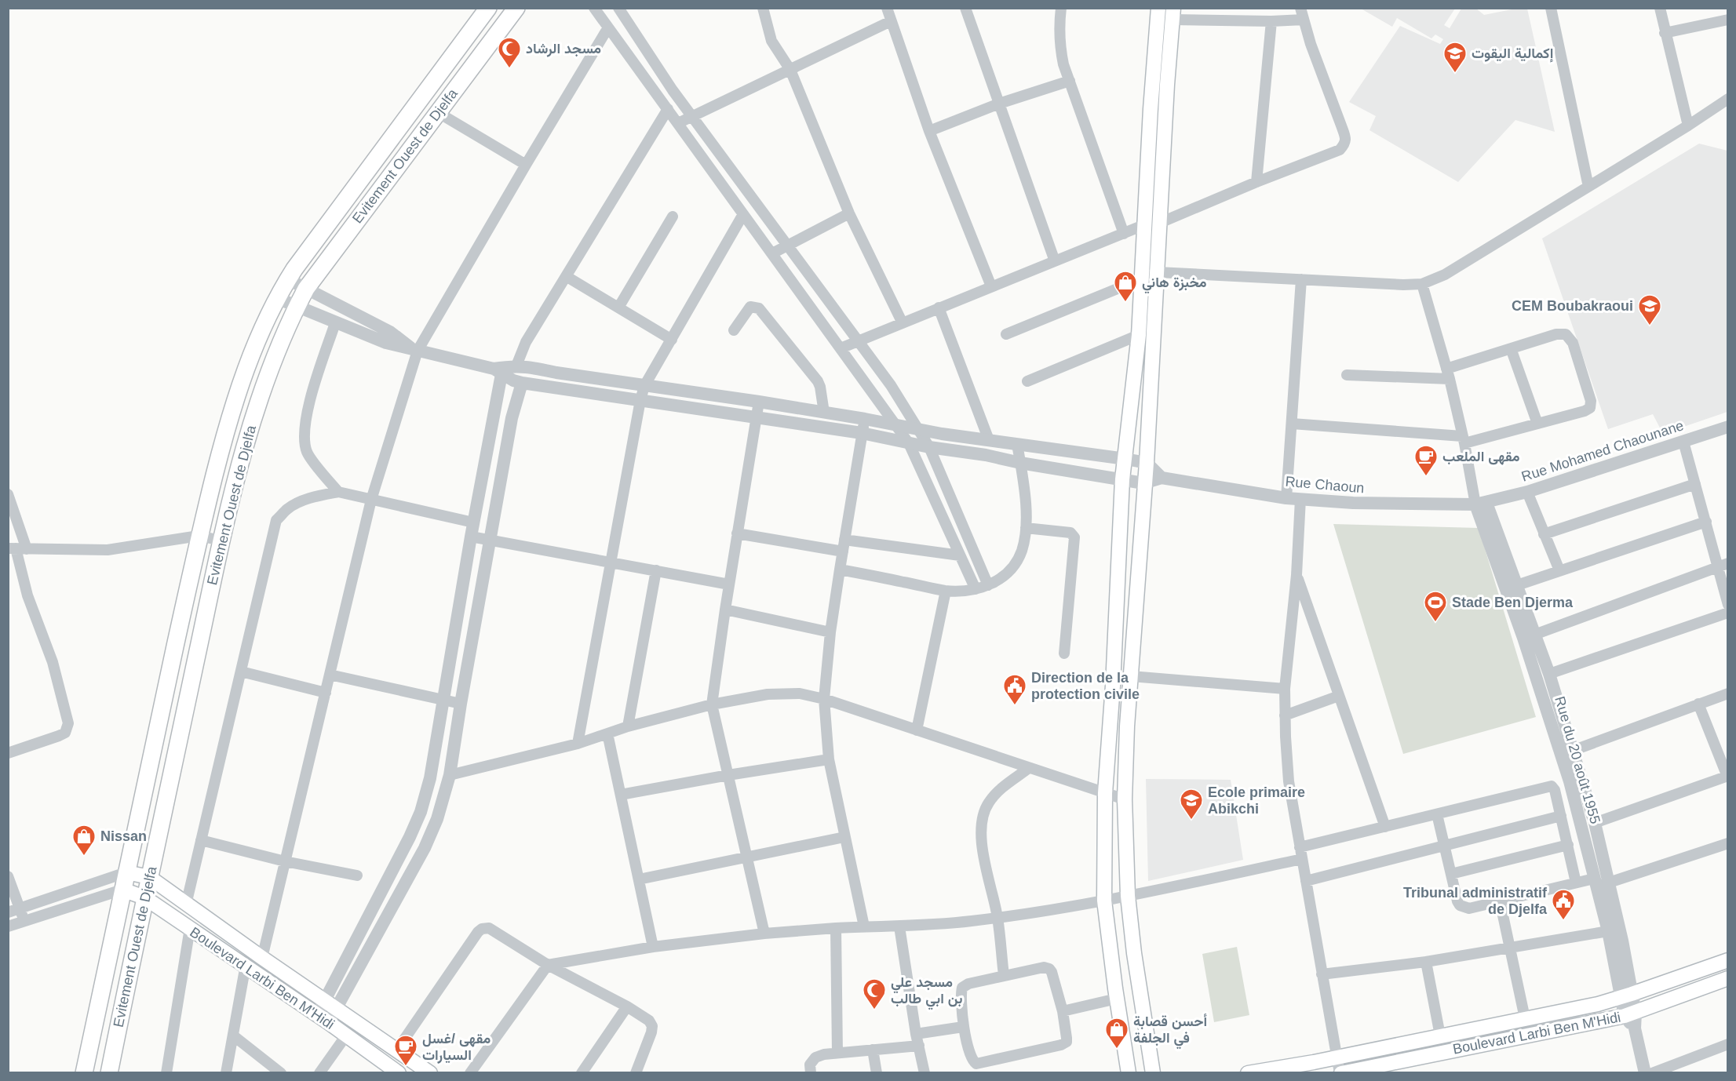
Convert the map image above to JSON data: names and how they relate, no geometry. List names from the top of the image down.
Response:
{
  "streets": {
    "highway": ["Evitement Ouest de Djelfa"],
    "main road": ["Boulevard Larbi Ben M'Hidi"],
    "street": ["Rue Mohamed Chaounane", "Rue Chaoun", "Rue du 20 août 1955"]
  },
  "crossings": [
    ["Evitement Ouest de Djelfa", "Boulevard Larbi Ben M'Hidi"],
    ["Rue Mohamed Chaounane", "Rue Chaoun"],
    ["Rue Mohamed Chaounane", "Rue du 20 août 1955"],
    ["Rue Chaoun", "Rue du 20 août 1955"],
    ["Rue du 20 août 1955", "Boulevard Larbi Ben M'Hidi"]
  ],
  "places": {
    "mosque": ["مسجد الرشاد", "مسجد علي بن ابي طالب"],
    "school or university": ["إكمالية اليقوت", "CEM Boubakraoui", "Ecole primaire Abikchi"],
    "shop": ["مخبزة هاني", "Nissan", "أحسن قصابة في الجلفة"],
    "cafe": ["مقهى الملعب", "مقهى /غسل السيارات"],
    "sports": ["Stade Ben Djerma"],
    "public building": ["Direction de la protection civile", "Tribunal administratif de Djelfa"]
  }
}
